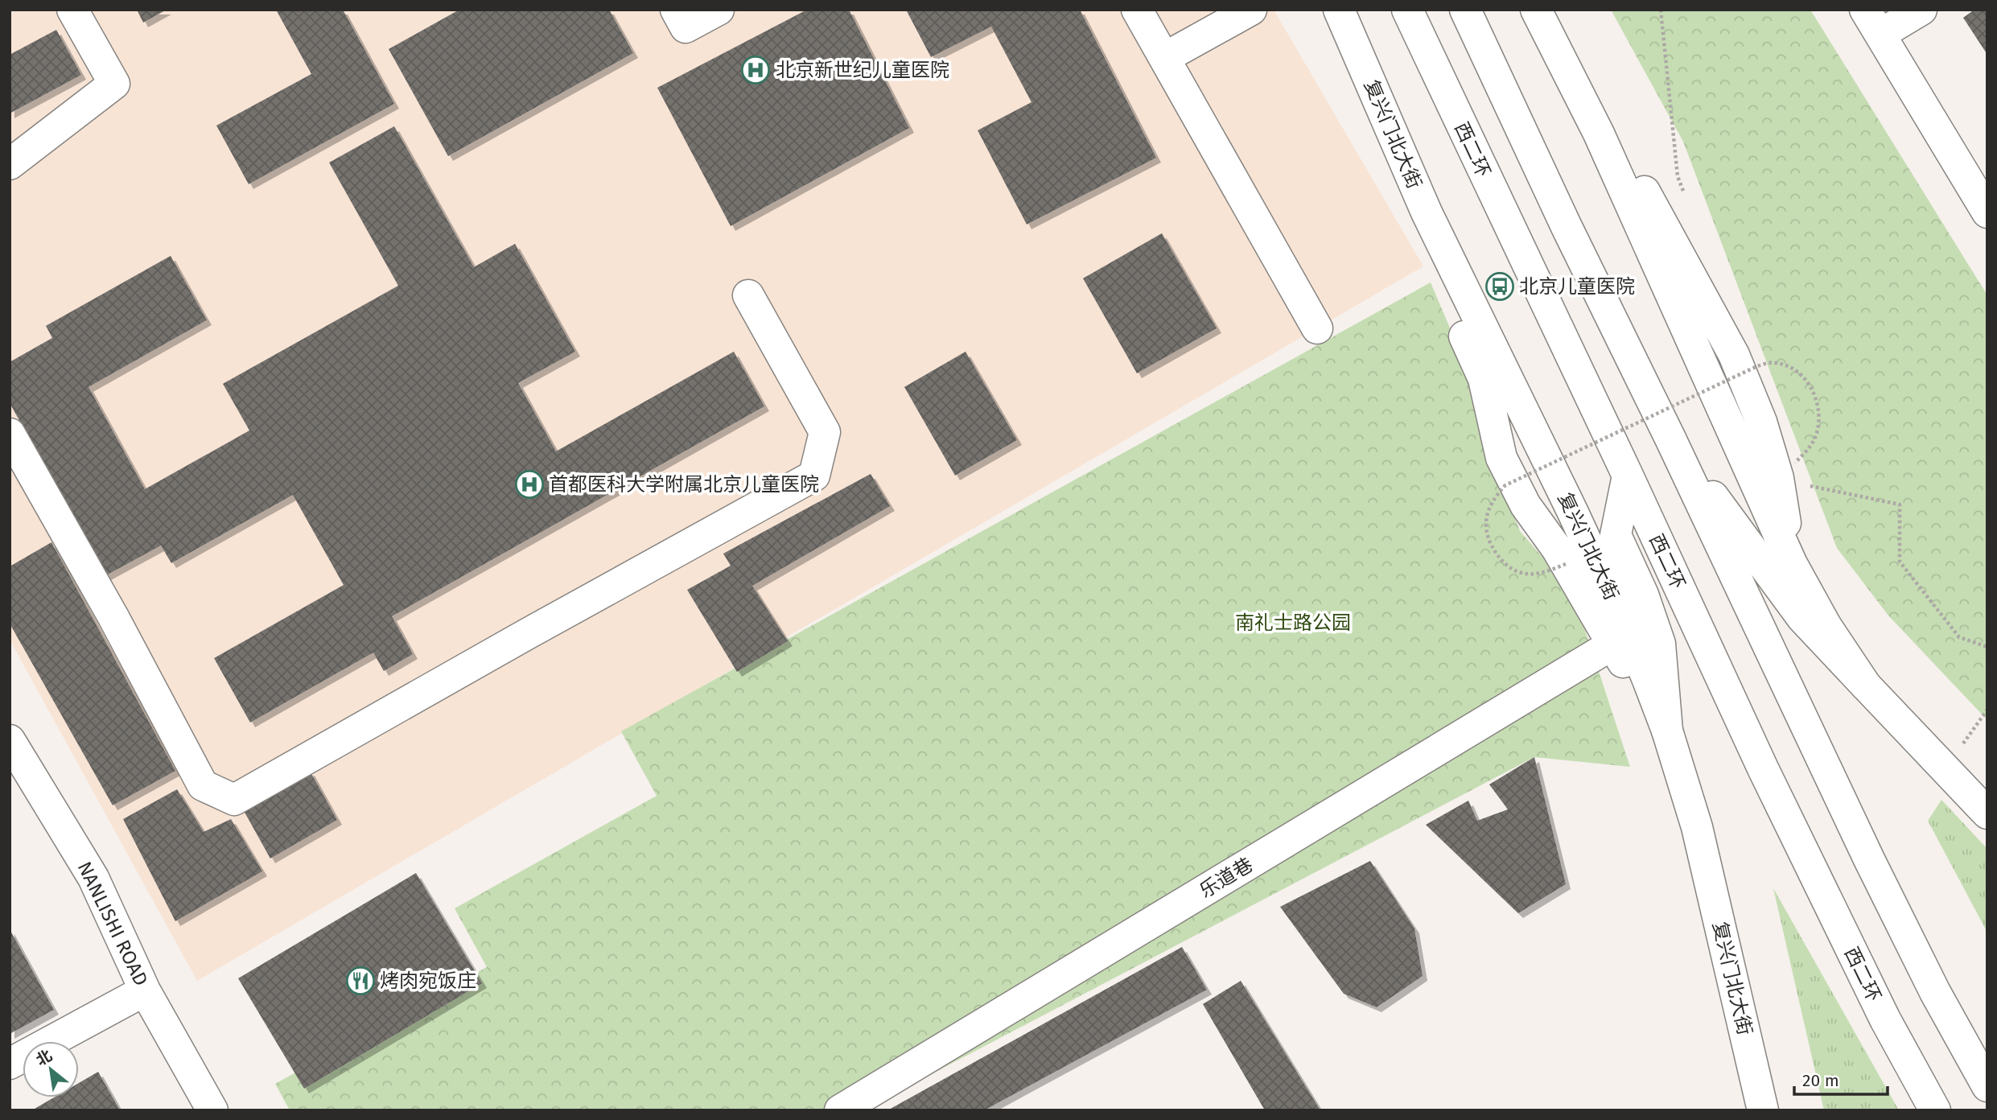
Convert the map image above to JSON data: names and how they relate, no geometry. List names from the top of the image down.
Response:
{
  "streets": {
    "main road": [
      "复兴门北大街",
      "西二环",
      "乐道巷",
      "NANLISHI ROAD"
    ]
  },
  "parks": ["南礼士路公园"],
  "places": {
    "hospital": ["北京新世纪儿童医院", "首都医科大学附属北京儿童医院"],
    "bus stop": ["北京儿童医院"],
    "restaurant": ["烤肉宛饭庄"]
  },
  "scale_bar": "20 m",
  "north": "top left"
}
